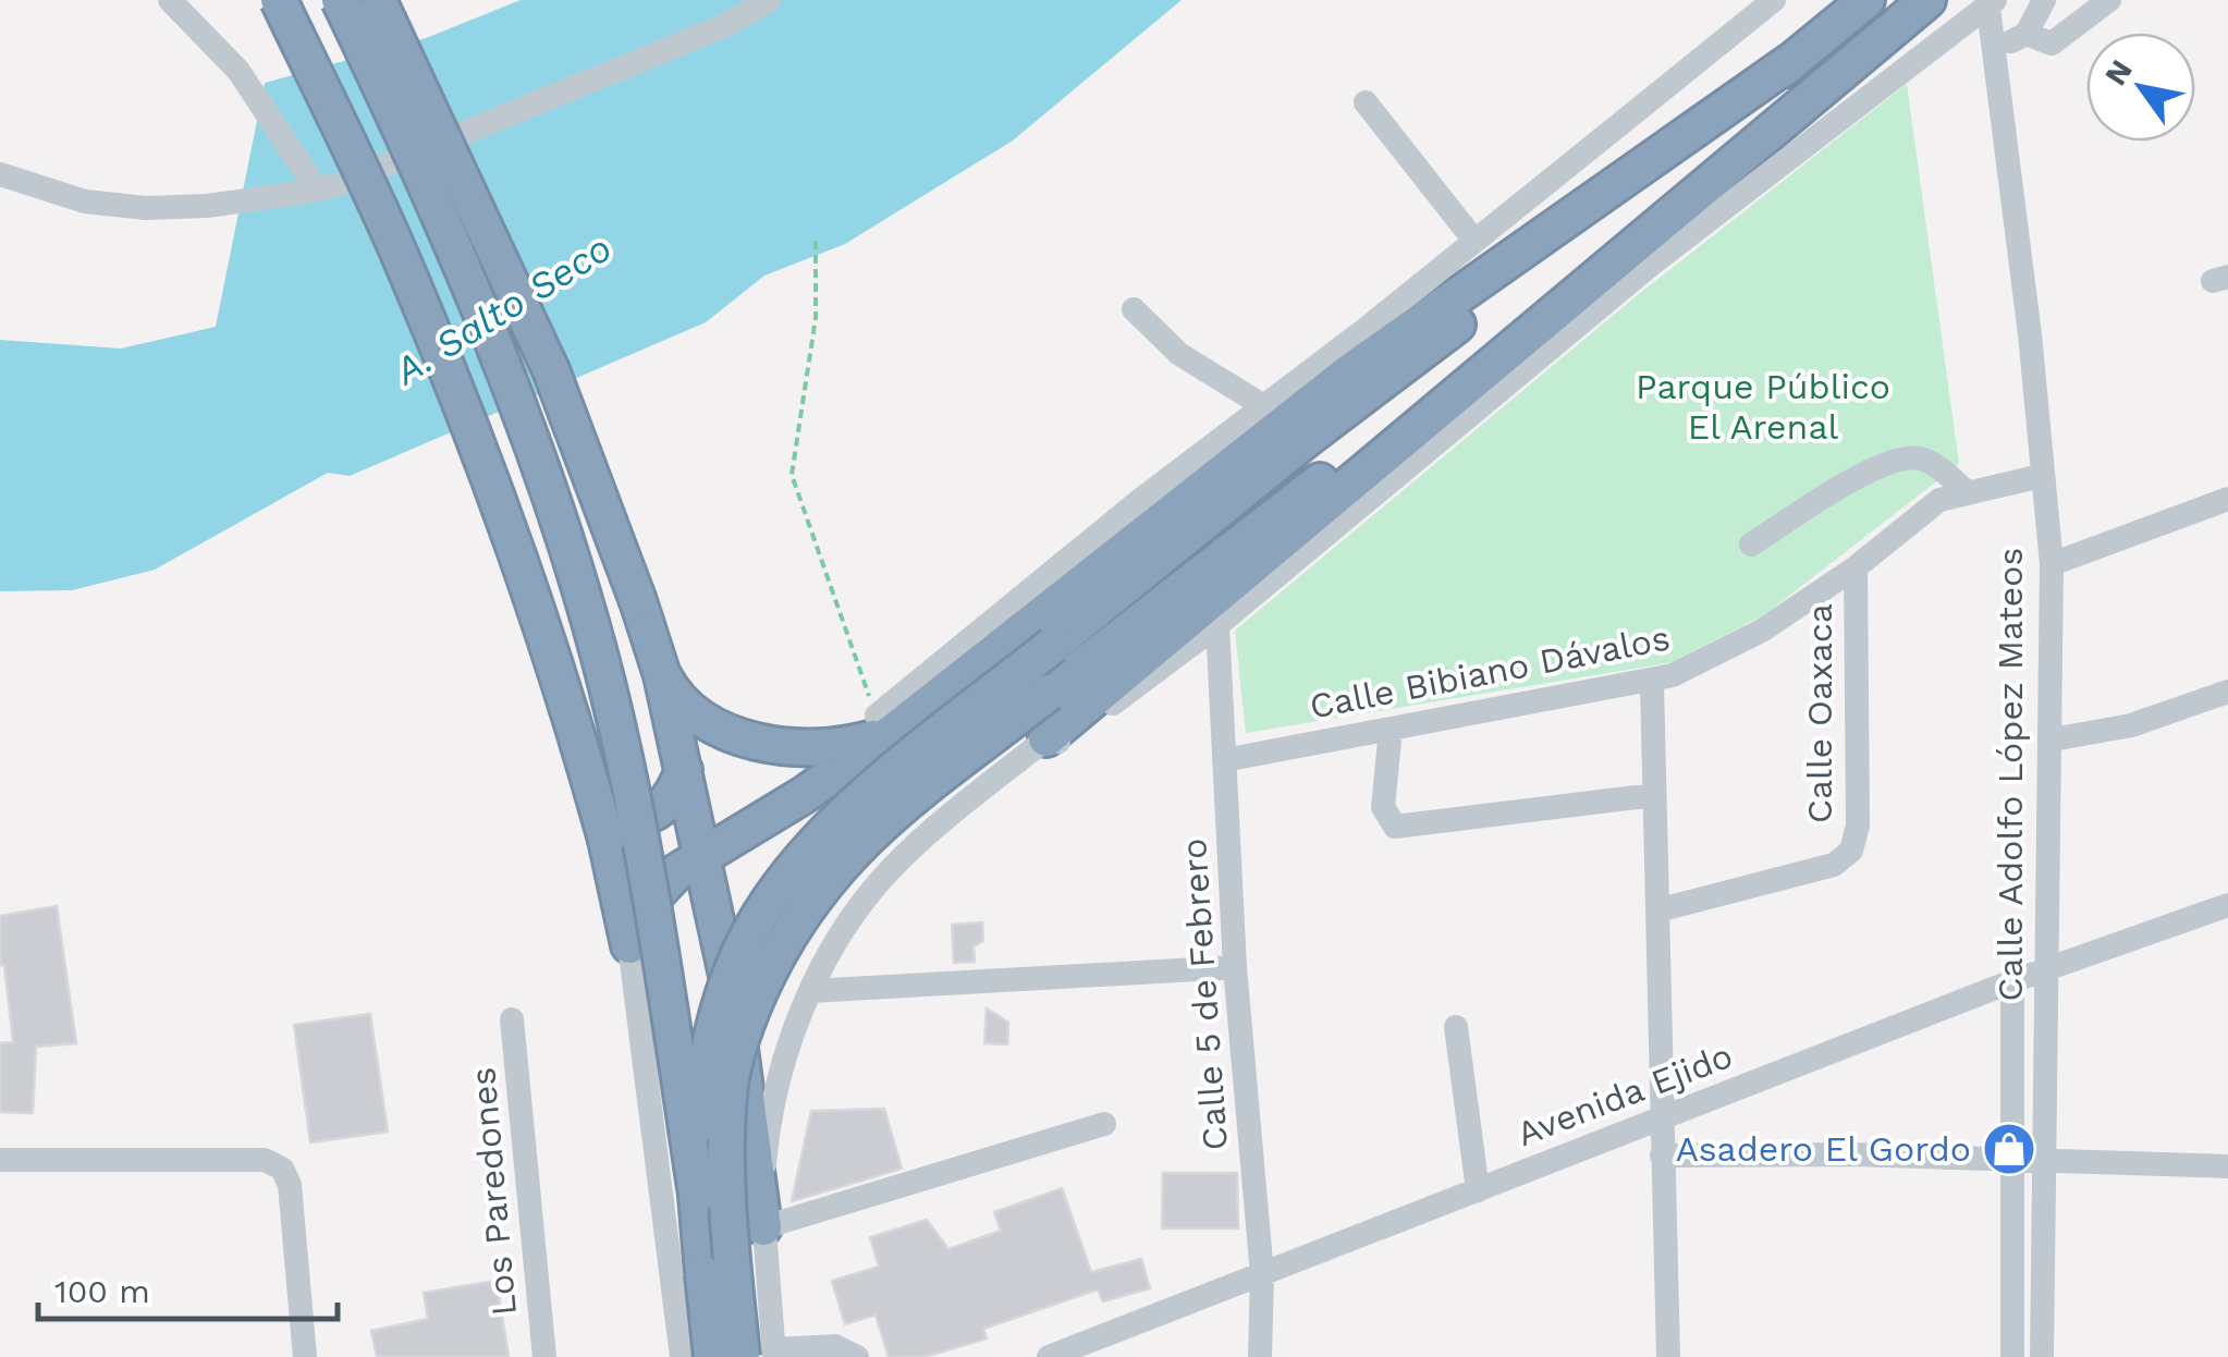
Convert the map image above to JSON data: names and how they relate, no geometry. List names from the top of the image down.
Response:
{
  "streets": {
    "street": [
      "Calle Bibiano Dávalos",
      "Calle Oaxaca",
      "Calle Adolfo López Mateos",
      "Calle 5 de Febrero",
      "Avenida Ejido",
      "Los Paredones"
    ]
  },
  "crossings": [
    ["Calle Bibiano Dávalos", "Calle Oaxaca"],
    ["Calle Bibiano Dávalos", "Calle Adolfo López Mateos"],
    ["Calle Bibiano Dávalos", "Calle 5 de Febrero"],
    ["Calle Adolfo López Mateos", "Avenida Ejido"],
    ["Calle 5 de Febrero", "Avenida Ejido"]
  ],
  "water": ["A. Salto Seco"],
  "parks": ["Parque Público El Arenal"],
  "places": {
    "shop": ["Asadero El Gordo"]
  },
  "scale_bar": "100 m",
  "north": "top left"
}
